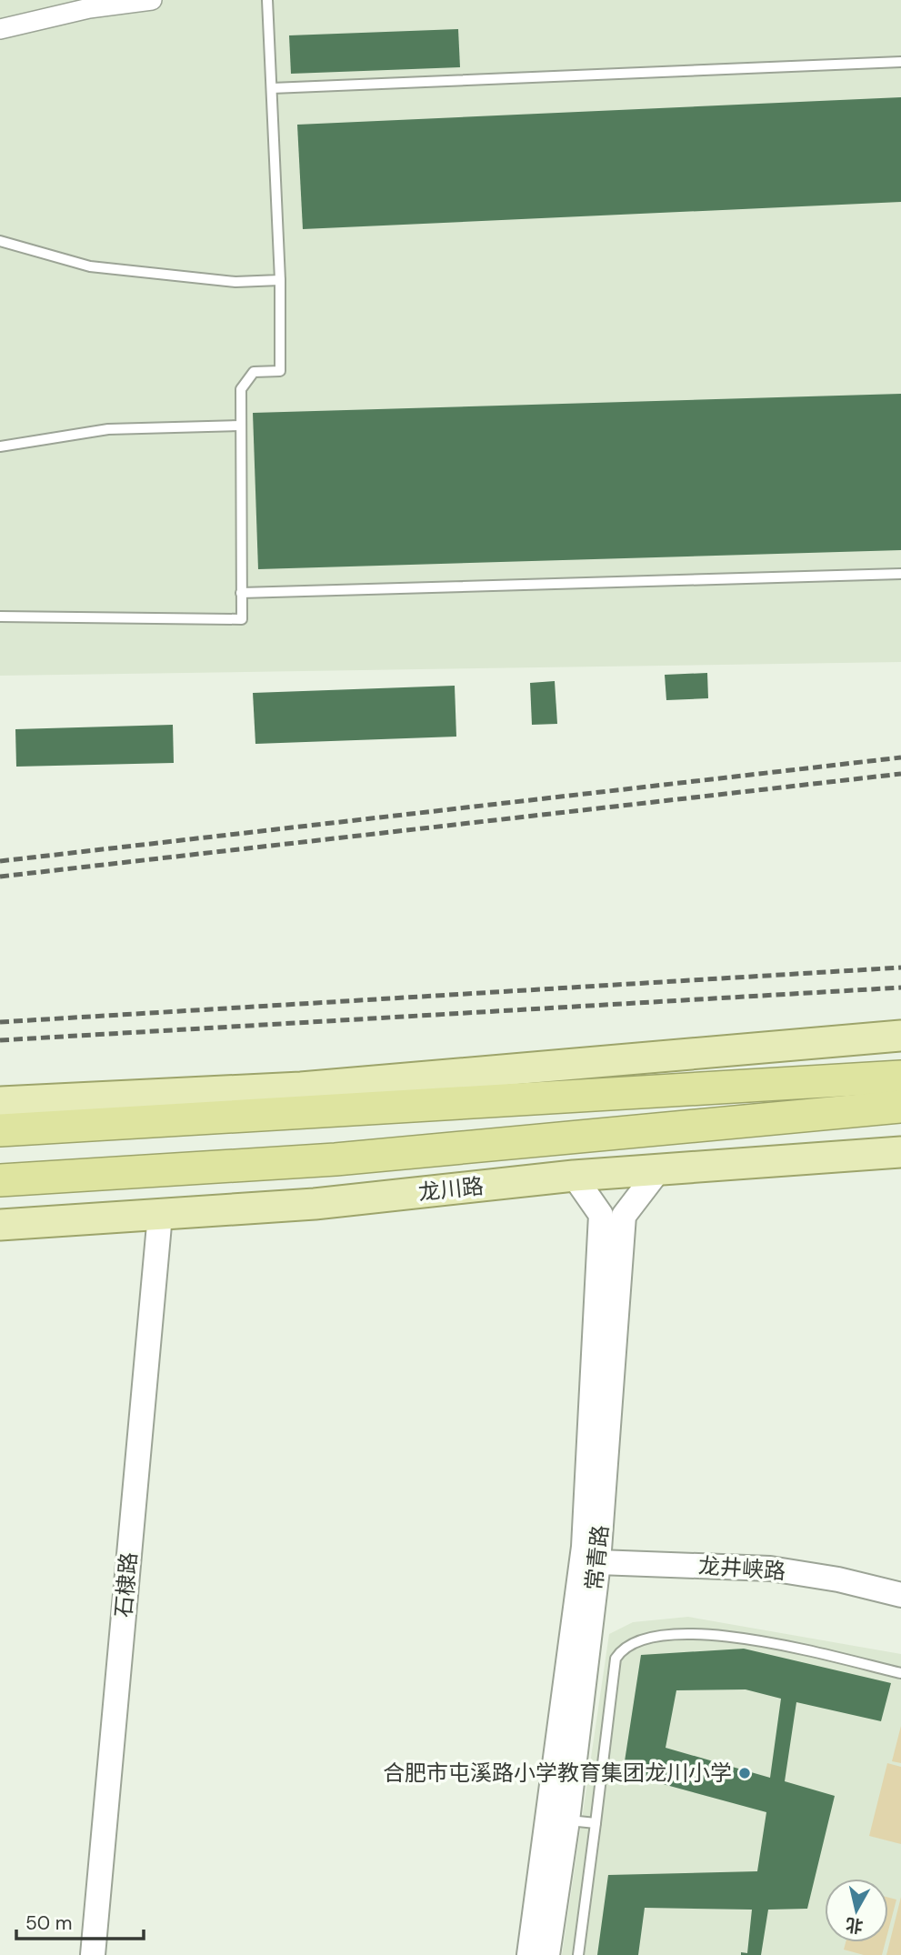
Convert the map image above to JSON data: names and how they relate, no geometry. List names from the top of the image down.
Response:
{
  "streets": {
    "highway": ["龙川路"],
    "street": ["常青路", "龙井峡路", "石棣路"]
  },
  "crossings": [
    ["龙川路", "常青路"],
    ["龙川路", "石棣路"],
    ["常青路", "龙井峡路"]
  ],
  "places": ["合肥市屯溪路小学教育集团龙川小学"],
  "scale_bar": "50 m",
  "north": "bottom"
}
